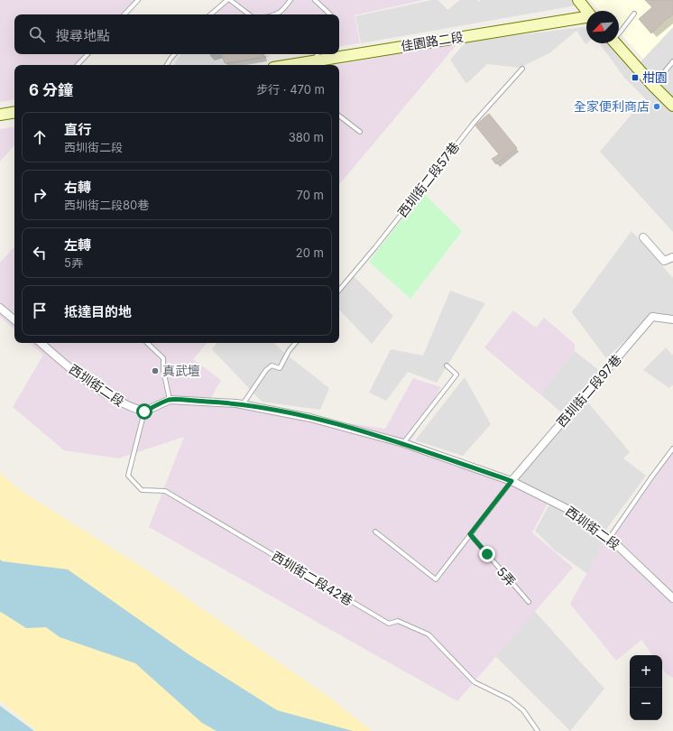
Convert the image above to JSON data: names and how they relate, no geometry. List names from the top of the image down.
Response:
{
  "streets": {
    "street": ["佳園路二段", "西圳街二段", "西圳街二段97巷"],
    "lane": ["西圳街二段57巷", "5弄", "西圳街二段42巷"]
  },
  "crossings": [
    ["西圳街二段", "西圳街二段97巷"],
    ["西圳街二段", "西圳街二段42巷"]
  ],
  "places": {
    "transit": ["柑園"],
    "other": ["全家便利商店", "真武壇"]
  },
  "north": "bottom left",
  "page": {
    "search": "搜尋地點",
    "heading": ["6 分鐘", "步行 · 470 m"],
    "list": [
      ["直行", "西圳街二段", "380 m"],
      ["右轉", "西圳街二段80巷", "70 m"],
      ["左轉", "5弄", "20 m"],
      "抵達目的地"
    ],
    "map_buttons": ["+", "−"]
  }
}
